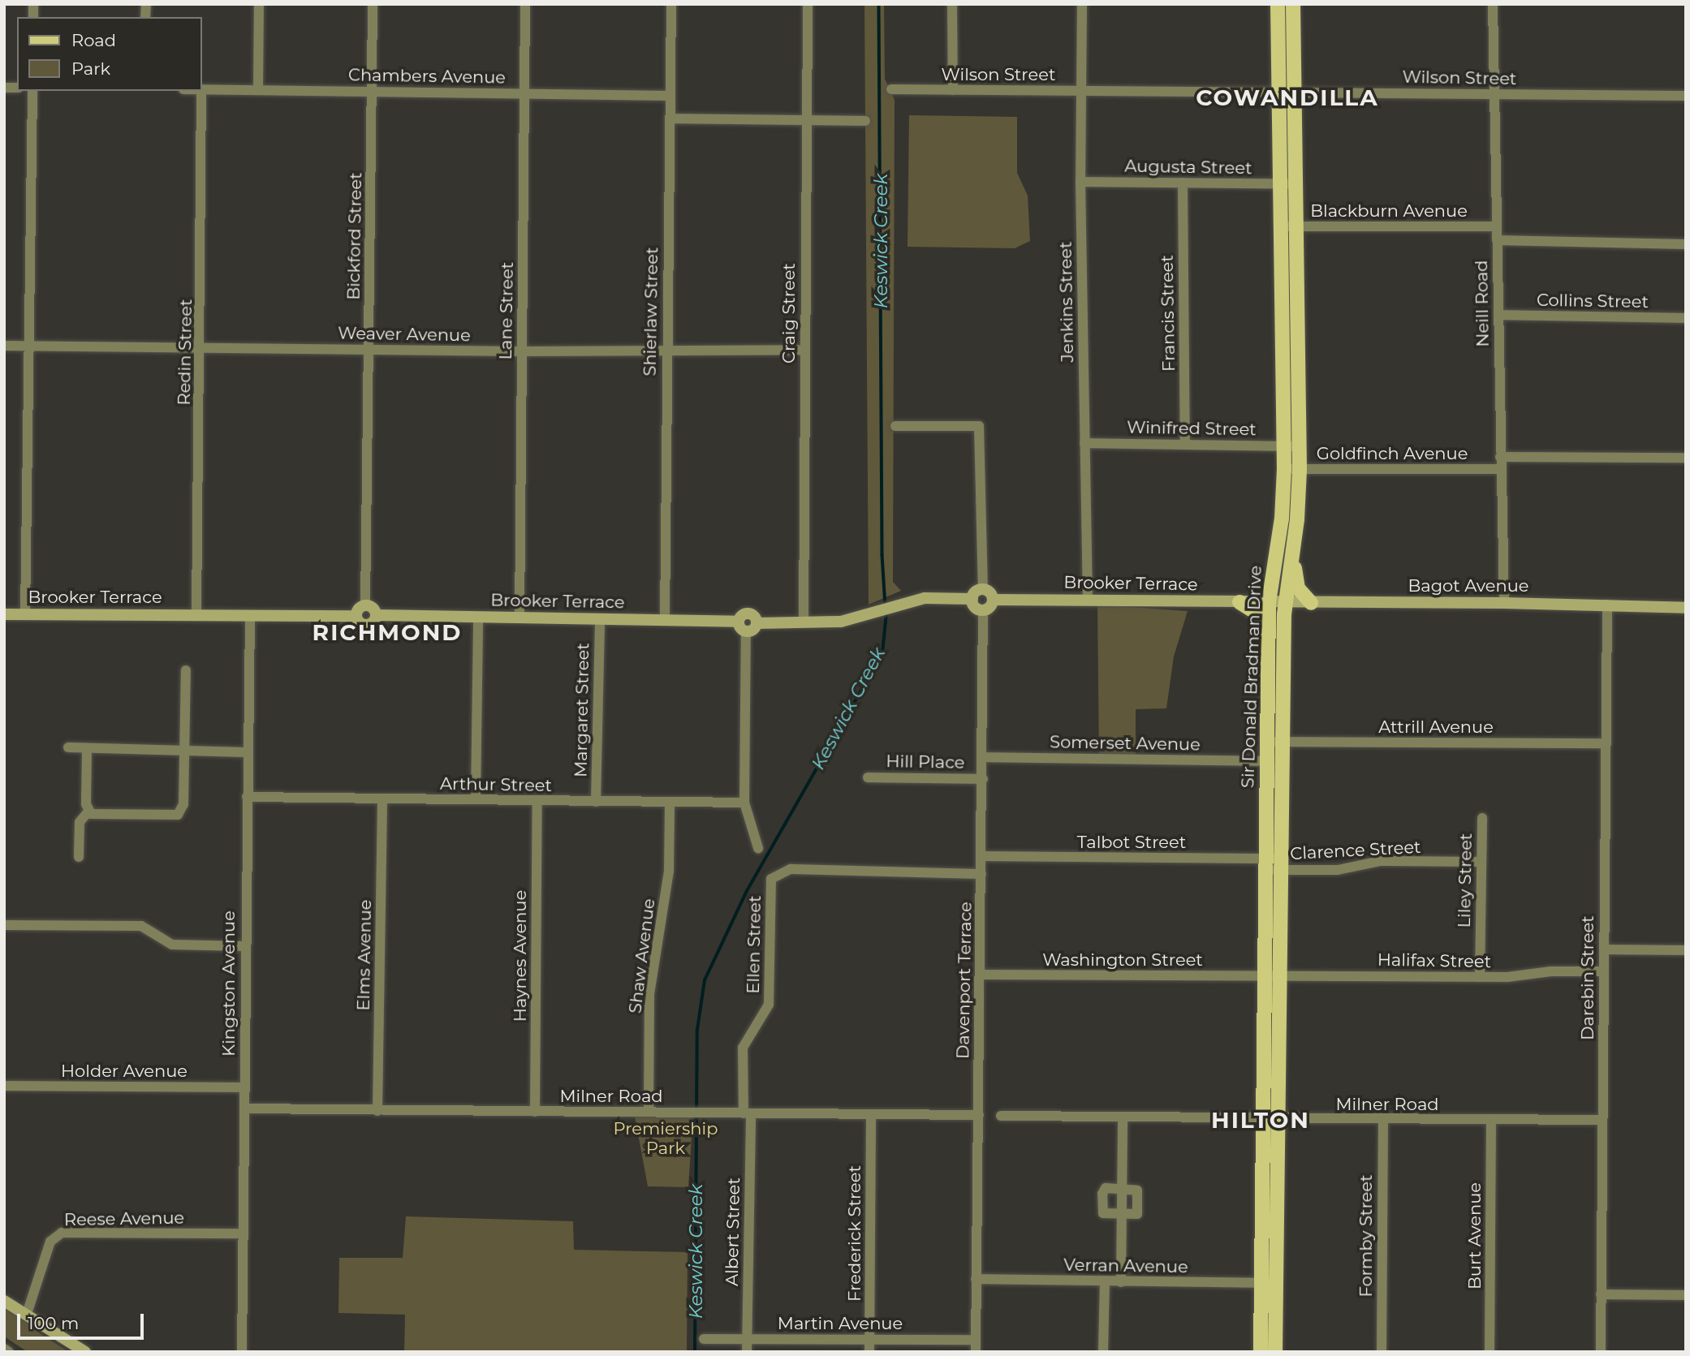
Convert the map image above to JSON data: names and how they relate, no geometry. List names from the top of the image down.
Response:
{
  "streets": {
    "main road": ["Sir Donald Bradman Drive"],
    "street": [
      "Wilson Street",
      "Chambers Avenue",
      "Augusta Street",
      "Blackburn Avenue",
      "Bickford Street",
      "Collins Street",
      "Jenkins Street",
      "Neill Road",
      "Lane Street",
      "Shierlaw Street",
      "Craig Street",
      "Francis Street",
      "Weaver Avenue",
      "Redin Street",
      "Winifred Street",
      "Goldfinch Avenue",
      "Brooker Terrace",
      "Bagot Avenue",
      "Margaret Street",
      "Attrill Avenue",
      "Somerset Avenue",
      "Hill Place",
      "Arthur Street",
      "Talbot Street",
      "Clarence Street",
      "Liley Street",
      "Ellen Street",
      "Elms Avenue",
      "Haynes Avenue",
      "Shaw Avenue",
      "Washington Street",
      "Halifax Street",
      "Darebin Street",
      "Davenport Terrace",
      "Kingston Avenue",
      "Holder Avenue",
      "Milner Road",
      "Reese Avenue",
      "Albert Street",
      "Frederick Street",
      "Formby Street",
      "Burt Avenue",
      "Verran Avenue",
      "Martin Avenue"
    ]
  },
  "crossings": [
    ["Wilson Street", "Jenkins Street"],
    ["Wilson Street", "Neill Road"],
    ["Wilson Street", "Sir Donald Bradman Drive"],
    ["Chambers Avenue", "Bickford Street"],
    ["Chambers Avenue", "Lane Street"],
    ["Chambers Avenue", "Shierlaw Street"],
    ["Chambers Avenue", "Redin Street"],
    ["Augusta Street", "Jenkins Street"],
    ["Augusta Street", "Francis Street"],
    ["Augusta Street", "Sir Donald Bradman Drive"],
    ["Blackburn Avenue", "Neill Road"],
    ["Blackburn Avenue", "Sir Donald Bradman Drive"],
    ["Bickford Street", "Weaver Avenue"],
    ["Collins Street", "Neill Road"],
    ["Jenkins Street", "Winifred Street"],
    ["Jenkins Street", "Brooker Terrace"],
    ["Neill Road", "Goldfinch Avenue"],
    ["Neill Road", "Bagot Avenue"],
    ["Lane Street", "Weaver Avenue"],
    ["Lane Street", "Brooker Terrace"],
    ["Shierlaw Street", "Weaver Avenue"],
    ["Shierlaw Street", "Brooker Terrace"],
    ["Craig Street", "Weaver Avenue"],
    ["Francis Street", "Winifred Street"],
    ["Weaver Avenue", "Redin Street"],
    ["Redin Street", "Brooker Terrace"],
    ["Winifred Street", "Sir Donald Bradman Drive"],
    ["Goldfinch Avenue", "Sir Donald Bradman Drive"],
    ["Brooker Terrace", "Bagot Avenue"],
    ["Brooker Terrace", "Sir Donald Bradman Drive"],
    ["Brooker Terrace", "Margaret Street"],
    ["Brooker Terrace", "Davenport Terrace"],
    ["Brooker Terrace", "Kingston Avenue"],
    ["Bagot Avenue", "Sir Donald Bradman Drive"],
    ["Bagot Avenue", "Darebin Street"],
    ["Sir Donald Bradman Drive", "Attrill Avenue"],
    ["Sir Donald Bradman Drive", "Somerset Avenue"],
    ["Sir Donald Bradman Drive", "Talbot Street"],
    ["Sir Donald Bradman Drive", "Clarence Street"],
    ["Sir Donald Bradman Drive", "Washington Street"],
    ["Sir Donald Bradman Drive", "Halifax Street"],
    ["Sir Donald Bradman Drive", "Milner Road"],
    ["Sir Donald Bradman Drive", "Verran Avenue"],
    ["Margaret Street", "Arthur Street"],
    ["Attrill Avenue", "Darebin Street"],
    ["Somerset Avenue", "Davenport Terrace"],
    ["Hill Place", "Davenport Terrace"],
    ["Arthur Street", "Elms Avenue"],
    ["Arthur Street", "Haynes Avenue"],
    ["Arthur Street", "Shaw Avenue"],
    ["Arthur Street", "Kingston Avenue"],
    ["Talbot Street", "Clarence Street"],
    ["Talbot Street", "Davenport Terrace"],
    ["Clarence Street", "Liley Street"],
    ["Liley Street", "Halifax Street"],
    ["Ellen Street", "Davenport Terrace"],
    ["Ellen Street", "Milner Road"],
    ["Ellen Street", "Albert Street"],
    ["Elms Avenue", "Milner Road"],
    ["Haynes Avenue", "Milner Road"],
    ["Shaw Avenue", "Milner Road"],
    ["Washington Street", "Halifax Street"],
    ["Washington Street", "Davenport Terrace"],
    ["Halifax Street", "Darebin Street"],
    ["Darebin Street", "Milner Road"],
    ["Davenport Terrace", "Milner Road"],
    ["Davenport Terrace", "Verran Avenue"],
    ["Davenport Terrace", "Martin Avenue"],
    ["Kingston Avenue", "Holder Avenue"],
    ["Kingston Avenue", "Milner Road"],
    ["Kingston Avenue", "Reese Avenue"],
    ["Milner Road", "Albert Street"],
    ["Milner Road", "Frederick Street"],
    ["Milner Road", "Formby Street"],
    ["Milner Road", "Burt Avenue"],
    ["Albert Street", "Martin Avenue"],
    ["Frederick Street", "Martin Avenue"]
  ],
  "districts": ["COWANDILLA", "RICHMOND", "HILTON"],
  "water": ["Keswick Creek"],
  "parks": ["Premiership Park"],
  "legend": ["Road", "Park"],
  "scale_bar": "100 m"
}
